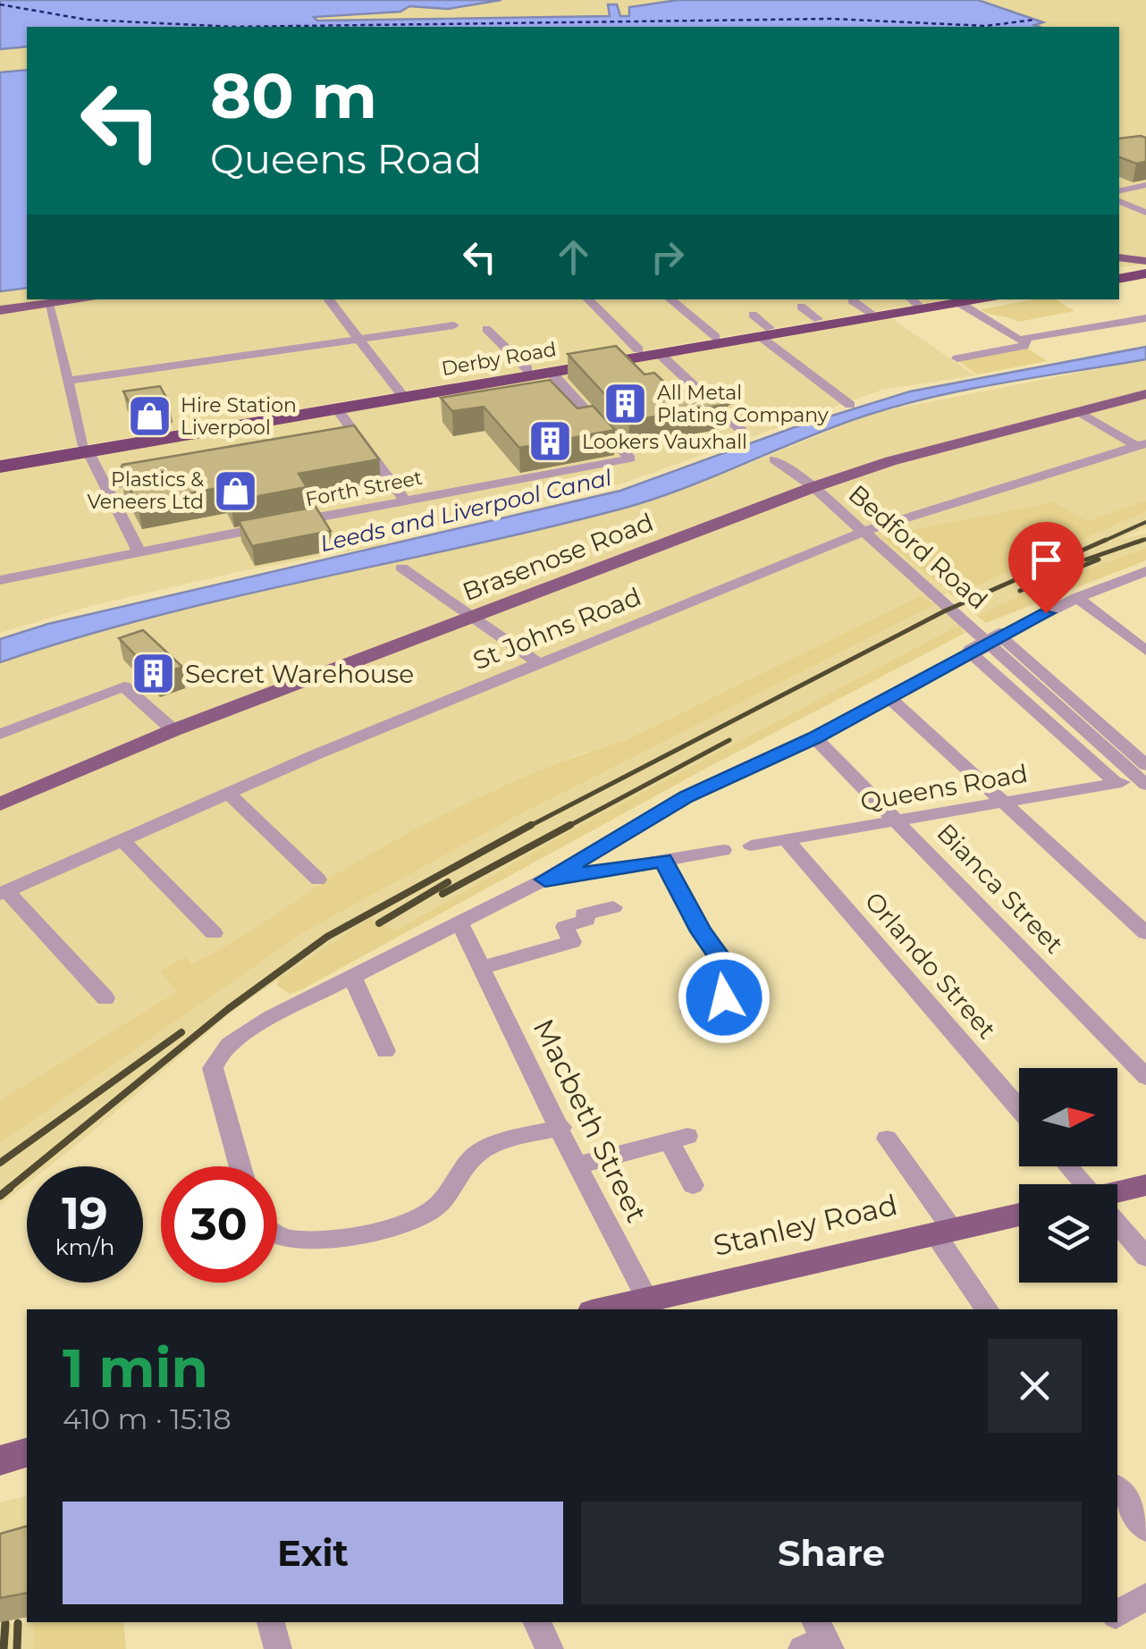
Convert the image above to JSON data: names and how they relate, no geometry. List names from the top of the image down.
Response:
{
  "streets": {
    "highway": ["Derby Road"],
    "main road": ["Brasenose Road", "Stanley Road"],
    "street": [
      "Forth Street",
      "Bedford Road",
      "St Johns Road",
      "Queens Road",
      "Bianca Street",
      "Orlando Street",
      "Macbeth Street"
    ]
  },
  "crossings": [
    ["Derby Road", "Forth Street"],
    ["Bedford Road", "Brasenose Road"],
    ["Bedford Road", "St Johns Road"],
    ["Bedford Road", "Queens Road"],
    ["Queens Road", "Bianca Street"],
    ["Queens Road", "Orlando Street"],
    ["Macbeth Street", "Stanley Road"]
  ],
  "water": ["Leeds and Liverpool Canal"],
  "places": {
    "building": ["All Metal Plating Company", "Lookers Vauxhall", "Secret Warehouse"],
    "shop": ["Hire Station Liverpool", "Plastics & Veneers Ltd"]
  },
  "north": "right",
  "page": {
    "turn": ["80 m", "Queens Road"],
    "speed": "19 km/h",
    "limit": "30",
    "heading": ["1 min", "410 m · 15:18"],
    "buttons": ["Exit", "Share"]
  }
}
